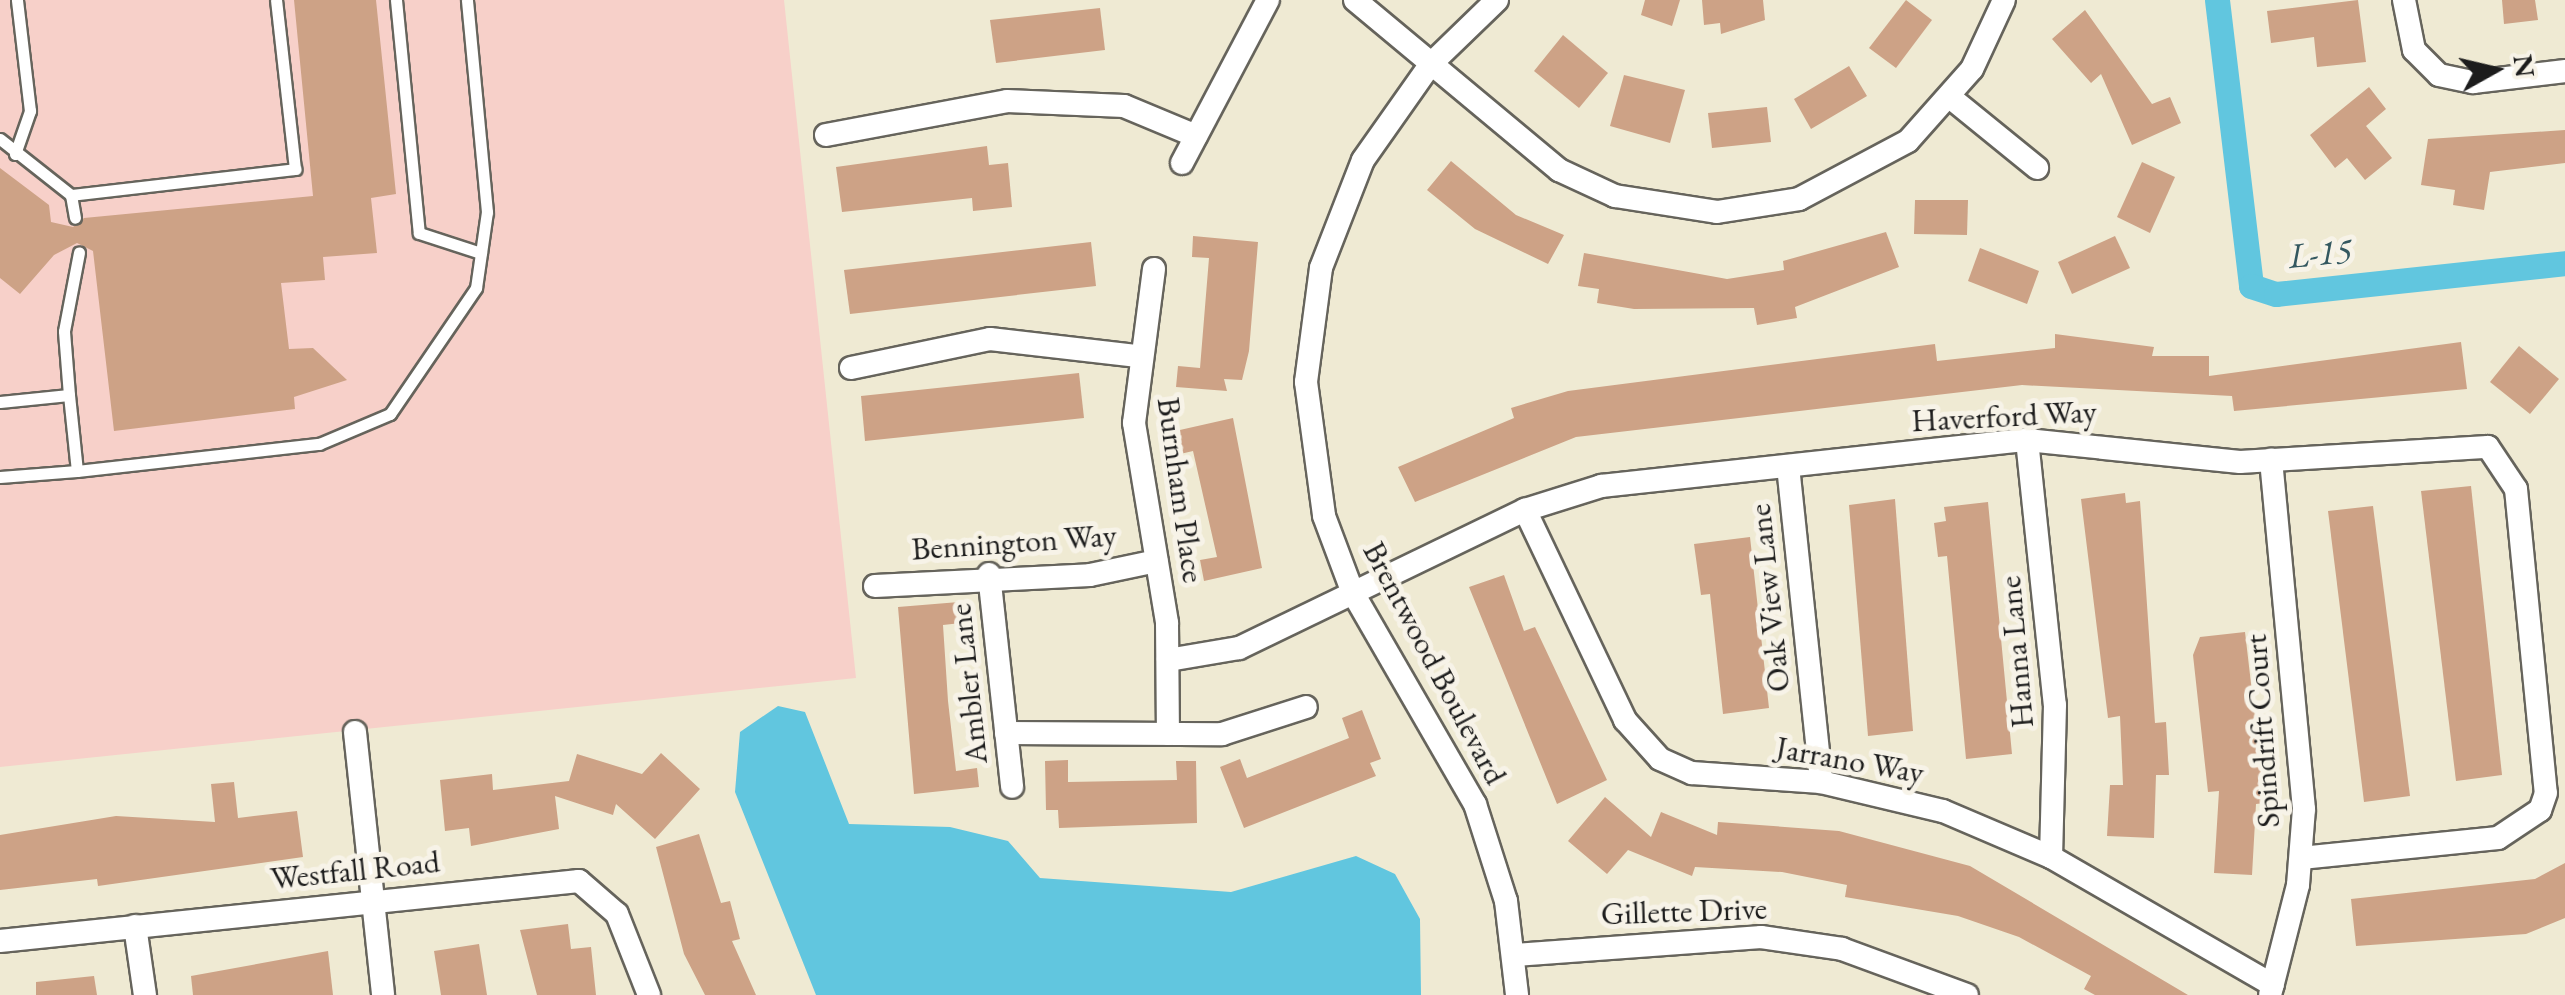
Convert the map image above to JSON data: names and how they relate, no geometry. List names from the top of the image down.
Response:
{
  "streets": {
    "street": [
      "Haverford Way",
      "Burnham Place",
      "Bennington Way",
      "Oak View Lane",
      "Hanna Lane",
      "Brentwood Boulevard",
      "Ambler Lane",
      "Spindrift Court",
      "Jarrano Way",
      "Westfall Road",
      "Gillette Drive"
    ]
  },
  "crossings": [
    ["Haverford Way", "Burnham Place"],
    ["Haverford Way", "Oak View Lane"],
    ["Haverford Way", "Hanna Lane"],
    ["Haverford Way", "Brentwood Boulevard"],
    ["Haverford Way", "Spindrift Court"],
    ["Haverford Way", "Jarrano Way"],
    ["Burnham Place", "Bennington Way"],
    ["Bennington Way", "Ambler Lane"],
    ["Oak View Lane", "Jarrano Way"],
    ["Hanna Lane", "Jarrano Way"],
    ["Brentwood Boulevard", "Gillette Drive"],
    ["Spindrift Court", "Jarrano Way"]
  ],
  "water": ["L-15"],
  "north": "right"
}
